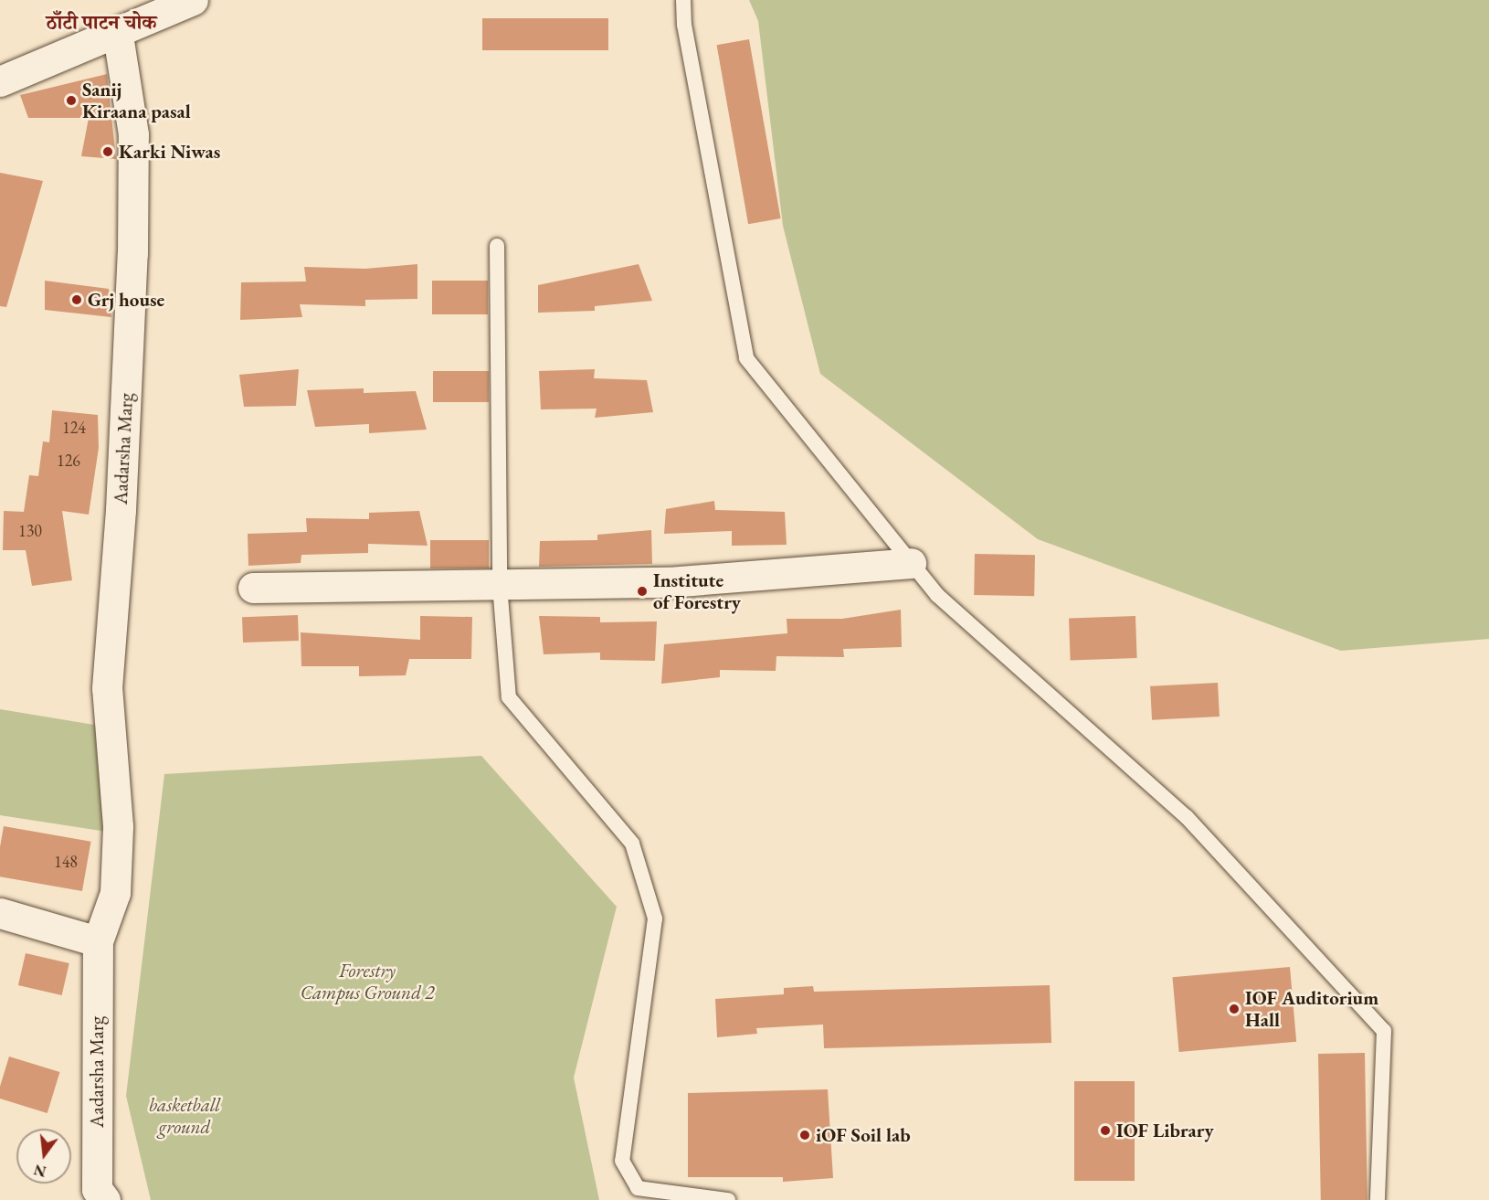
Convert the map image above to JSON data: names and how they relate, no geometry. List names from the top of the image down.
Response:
{
  "streets": {
    "main road": ["Aadarsha Marg"]
  },
  "districts": ["ठाँटी पाटन चोक"],
  "parks": ["Forestry Campus Ground 2", "basketball ground"],
  "places": [
    "Sanij Kiraana pasal",
    "Karki Niwas",
    "Grj house",
    "Institute of Forestry",
    "IOF Auditorium Hall",
    "IOF Library",
    "iOF Soil lab"
  ],
  "house_numbers": [
    "124",
    "126",
    "130",
    "148"
  ],
  "north": "bottom"
}
